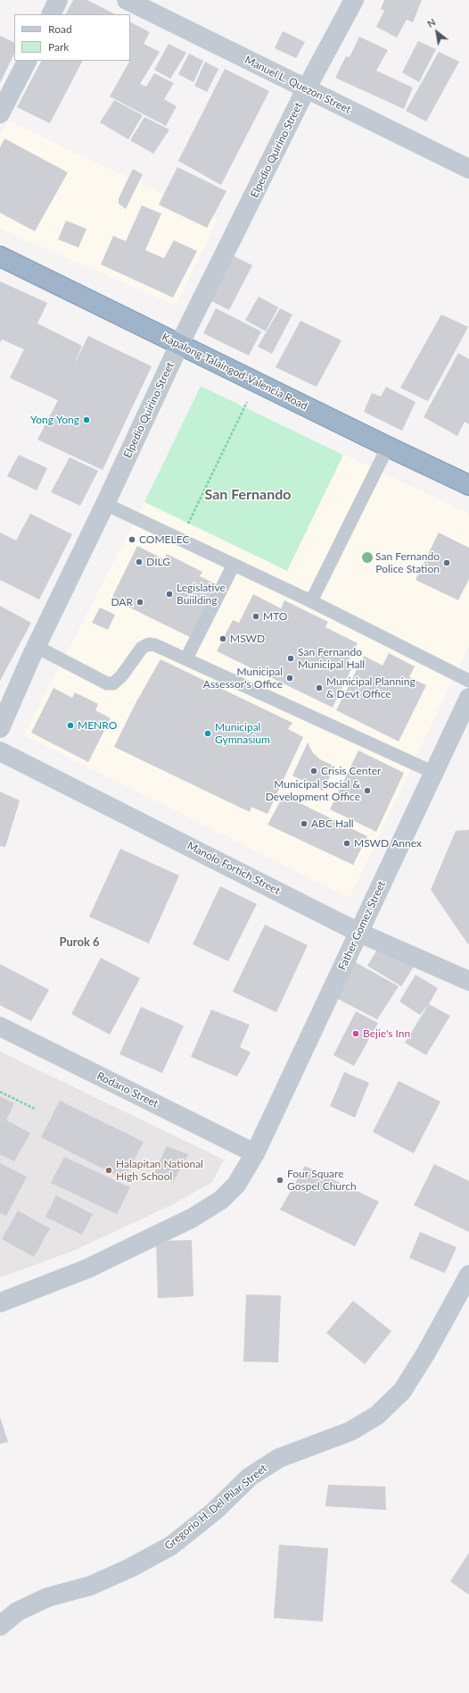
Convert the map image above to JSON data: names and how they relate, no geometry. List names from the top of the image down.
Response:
{
  "streets": {
    "highway": ["Kapalong-Talaingod-Valencia Road"],
    "street": [
      "Manuel L. Quezon Street",
      "Elpedio Quirino Street",
      "Manolo Fortich Street",
      "Father Gomez Street",
      "Rodano Street",
      "Gregorio H. Del Pilar Street"
    ]
  },
  "crossings": [
    ["Manuel L. Quezon Street", "Elpedio Quirino Street"],
    ["Elpedio Quirino Street", "Kapalong-Talaingod-Valencia Road"],
    ["Manolo Fortich Street", "Father Gomez Street"],
    ["Father Gomez Street", "Rodano Street"]
  ],
  "districts": ["San Fernando", "Purok 6"],
  "places": [
    "Yong Yong",
    "COMELEC",
    "DILG",
    "San Fernando Police Station",
    "Legislative Buiilding",
    "DAR",
    "MTO",
    "MSWD",
    "San Fernando Municipal Hall",
    "Municipal Assessor's Office",
    "Municipal Planning & Devt Office",
    "MENRO",
    "Municipal Gymnasium",
    "Crisis Center",
    "Municipal Social & Development Office",
    "ABC Hall",
    "MSWD Annex",
    "Bejie's Inn",
    "Halapitan National High School",
    "Four Square Gospel Church"
  ],
  "legend": ["Road", "Park"],
  "north": "top left"
}
